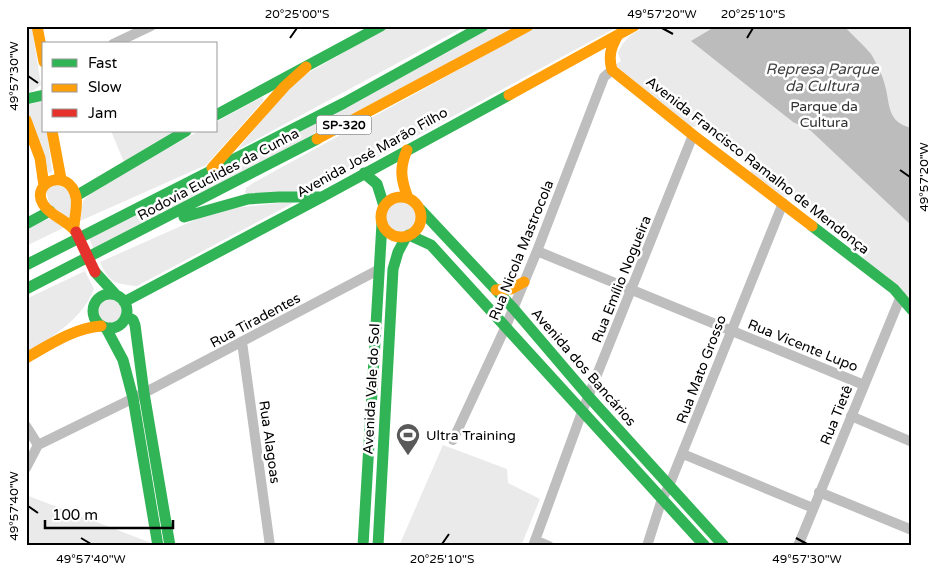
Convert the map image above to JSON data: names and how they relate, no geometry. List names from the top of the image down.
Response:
{
  "streets": {
    "main road": [
      "SP-320",
      "Avenida José Marão Filho",
      "Avenida Francisco Ramalho de Mendonça",
      "Rodovia Euclides da Cunha",
      "Avenida dos Bancários",
      "Avenida Vale do Sol"
    ],
    "street": [
      "Rua Nicola Mastrocola",
      "Rua Emílio Nogueira",
      "Rua Tiradentes",
      "Rua Vicente Lupo",
      "Rua Mato Grosso",
      "Rua Tietê",
      "Rua Alagoas"
    ]
  },
  "crossings": [
    ["Avenida Francisco Ramalho de Mendonça", "Rua Nicola Mastrocola"],
    ["Avenida Francisco Ramalho de Mendonça", "Rua Emílio Nogueira"],
    ["Avenida Francisco Ramalho de Mendonça", "Rua Mato Grosso"],
    ["Avenida Francisco Ramalho de Mendonça", "Rua Tietê"],
    ["Rua Nicola Mastrocola", "Rua Vicente Lupo"],
    ["Rua Nicola Mastrocola", "Avenida dos Bancários"],
    ["Rua Emílio Nogueira", "Rua Vicente Lupo"],
    ["Rua Emílio Nogueira", "Avenida dos Bancários"],
    ["Rua Tiradentes", "Avenida Vale do Sol"],
    ["Rua Tiradentes", "Rua Alagoas"],
    ["Rua Vicente Lupo", "Rua Mato Grosso"],
    ["Rua Vicente Lupo", "Rua Tietê"],
    ["Avenida dos Bancários", "Rua Mato Grosso"],
    ["Avenida dos Bancários", "Avenida Vale do Sol"]
  ],
  "water": ["Represa Parque da Cultura"],
  "parks": ["Parque da Cultura"],
  "places": {
    "sports": ["Ultra Training"]
  },
  "legend": ["Fast", "Slow", "Jam"],
  "scale_bar": "100 m",
  "coordinates": [
    "20°25'00\"S",
    "49°57'20\"W",
    "20°25'10\"S",
    "49°57'30\"W",
    "49°57'40\"W"
  ]
}
